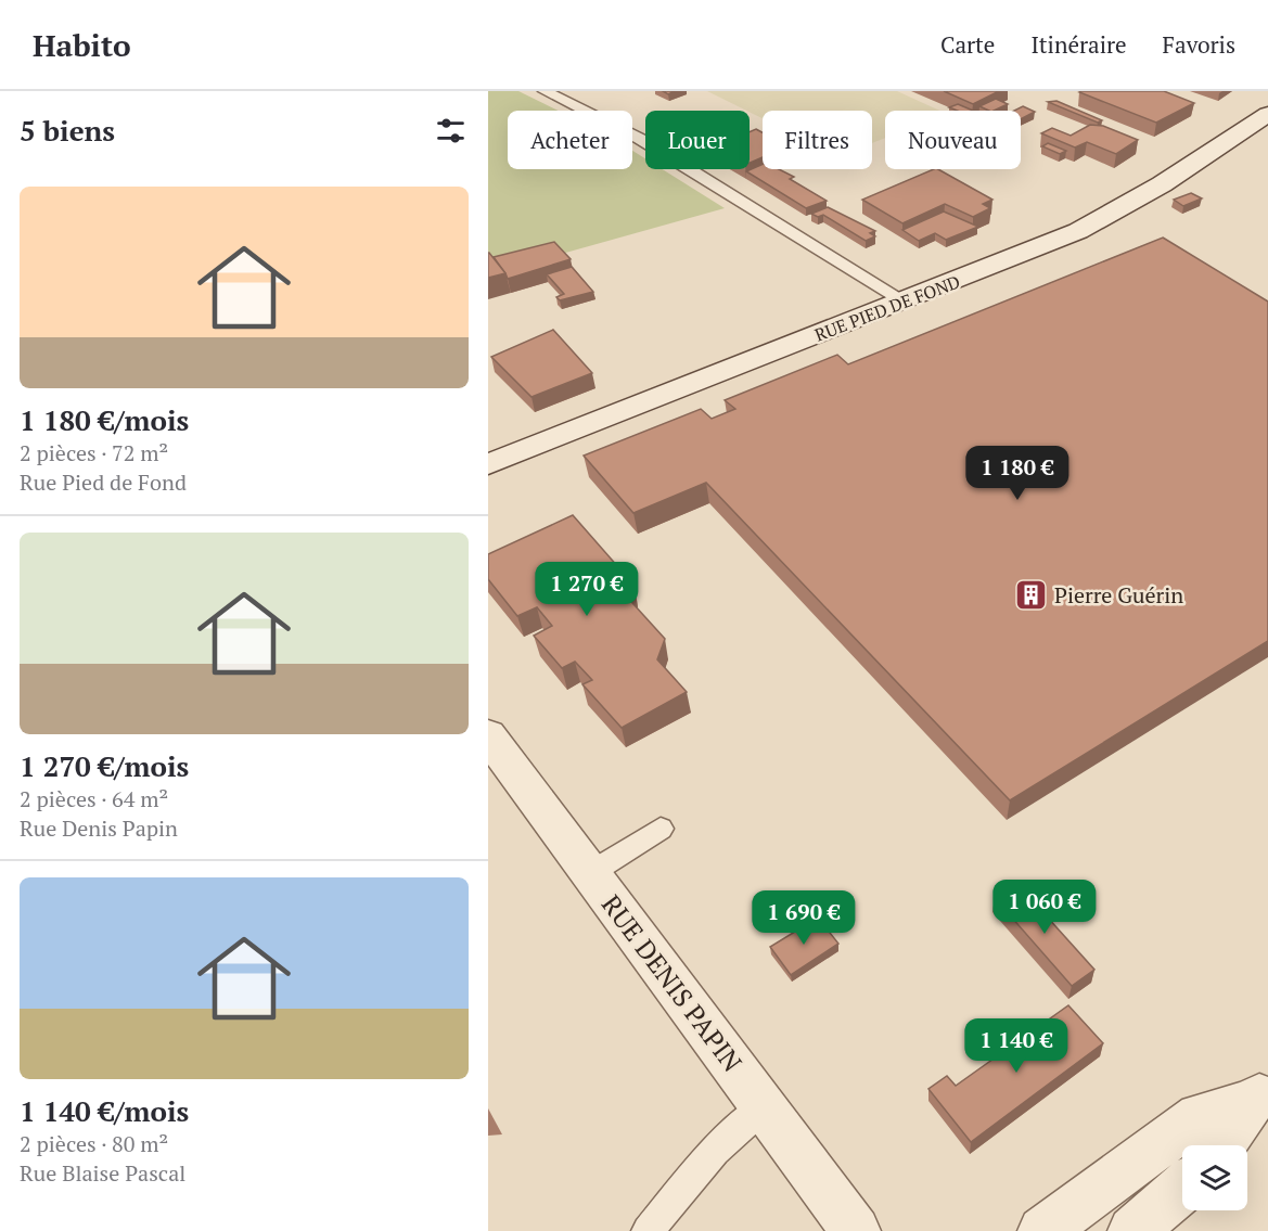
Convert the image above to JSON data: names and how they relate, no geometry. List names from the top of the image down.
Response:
{
  "streets": {
    "main road": ["RUE PIED DE FOND", "RUE DENIS PAPIN"]
  },
  "places": {
    "building": ["Pierre Guérin"]
  },
  "page": {
    "header": "Habito",
    "nav": ["Carte", "Itinéraire", "Favoris"],
    "heading": "5 biens",
    "chip": [
      "Acheter",
      "Louer",
      "Filtres",
      "Nouveau"
    ],
    "list": [
      {
        "name": "1 180 €/mois",
        "note": "2 pièces · 72 m² · Rue Pied de Fond"
      },
      {
        "name": "1 270 €/mois",
        "note": "2 pièces · 64 m² · Rue Denis Papin"
      },
      {
        "name": "1 140 €/mois",
        "note": "2 pièces · 80 m² · Rue Blaise Pascal"
      }
    ],
    "price": [
      "1 180 €",
      "1 270 €",
      "1 060 €",
      "1 690 €",
      "1 140 €"
    ]
  }
}
